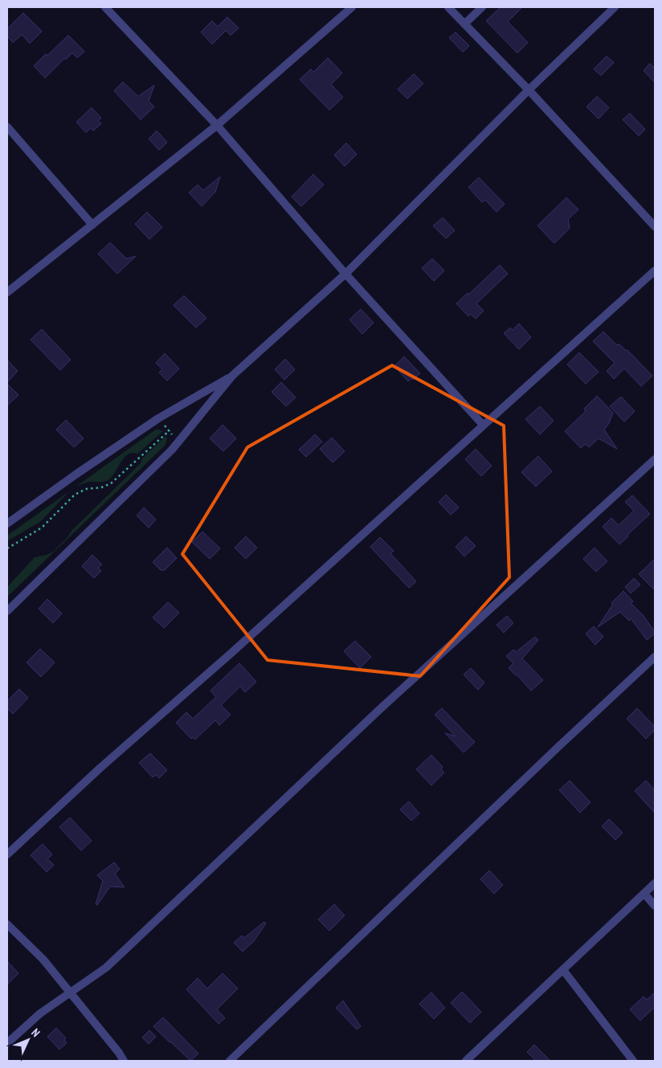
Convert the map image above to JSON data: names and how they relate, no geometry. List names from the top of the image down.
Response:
{
  "north": "top right"
}
